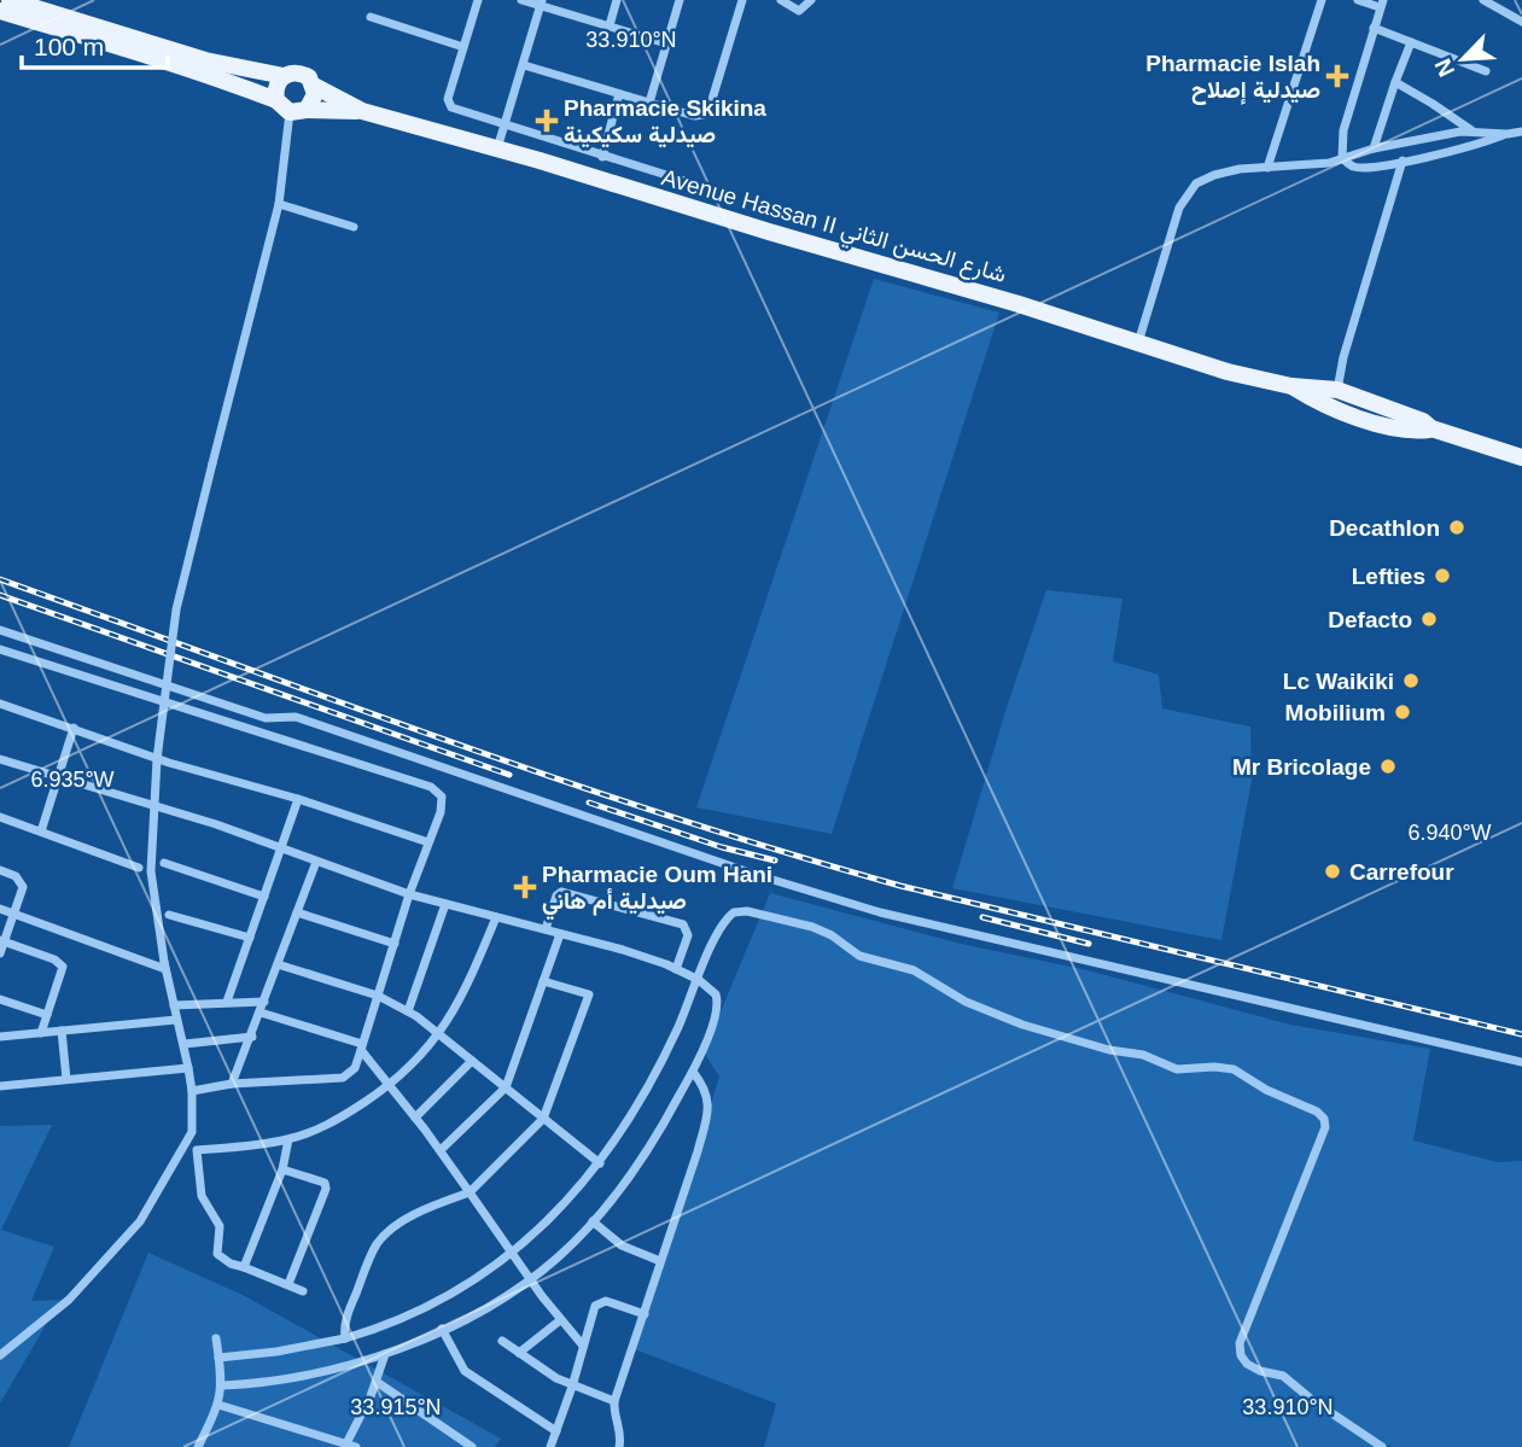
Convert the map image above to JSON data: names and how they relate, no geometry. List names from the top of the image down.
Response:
{
  "streets": {
    "main road": ["Avenue Hassan II شارع الحسن الثاني"]
  },
  "places": {
    "health": ["Pharmacie Islah صيدلية إصلاح", "Pharmacie Skikina صيدلية سكيكينة", "Pharmacie Oum Hani صيدلية أم هاني"],
    "other": [
      "Decathlon",
      "Lefties",
      "Defacto",
      "Lc Waikiki",
      "Mobilium",
      "Mr Bricolage",
      "Carrefour"
    ]
  },
  "scale_bar": "100 m",
  "north": "bottom left",
  "coordinates": [
    "33.910°N",
    "6.935°W",
    "6.940°W",
    "33.915°N"
  ]
}
